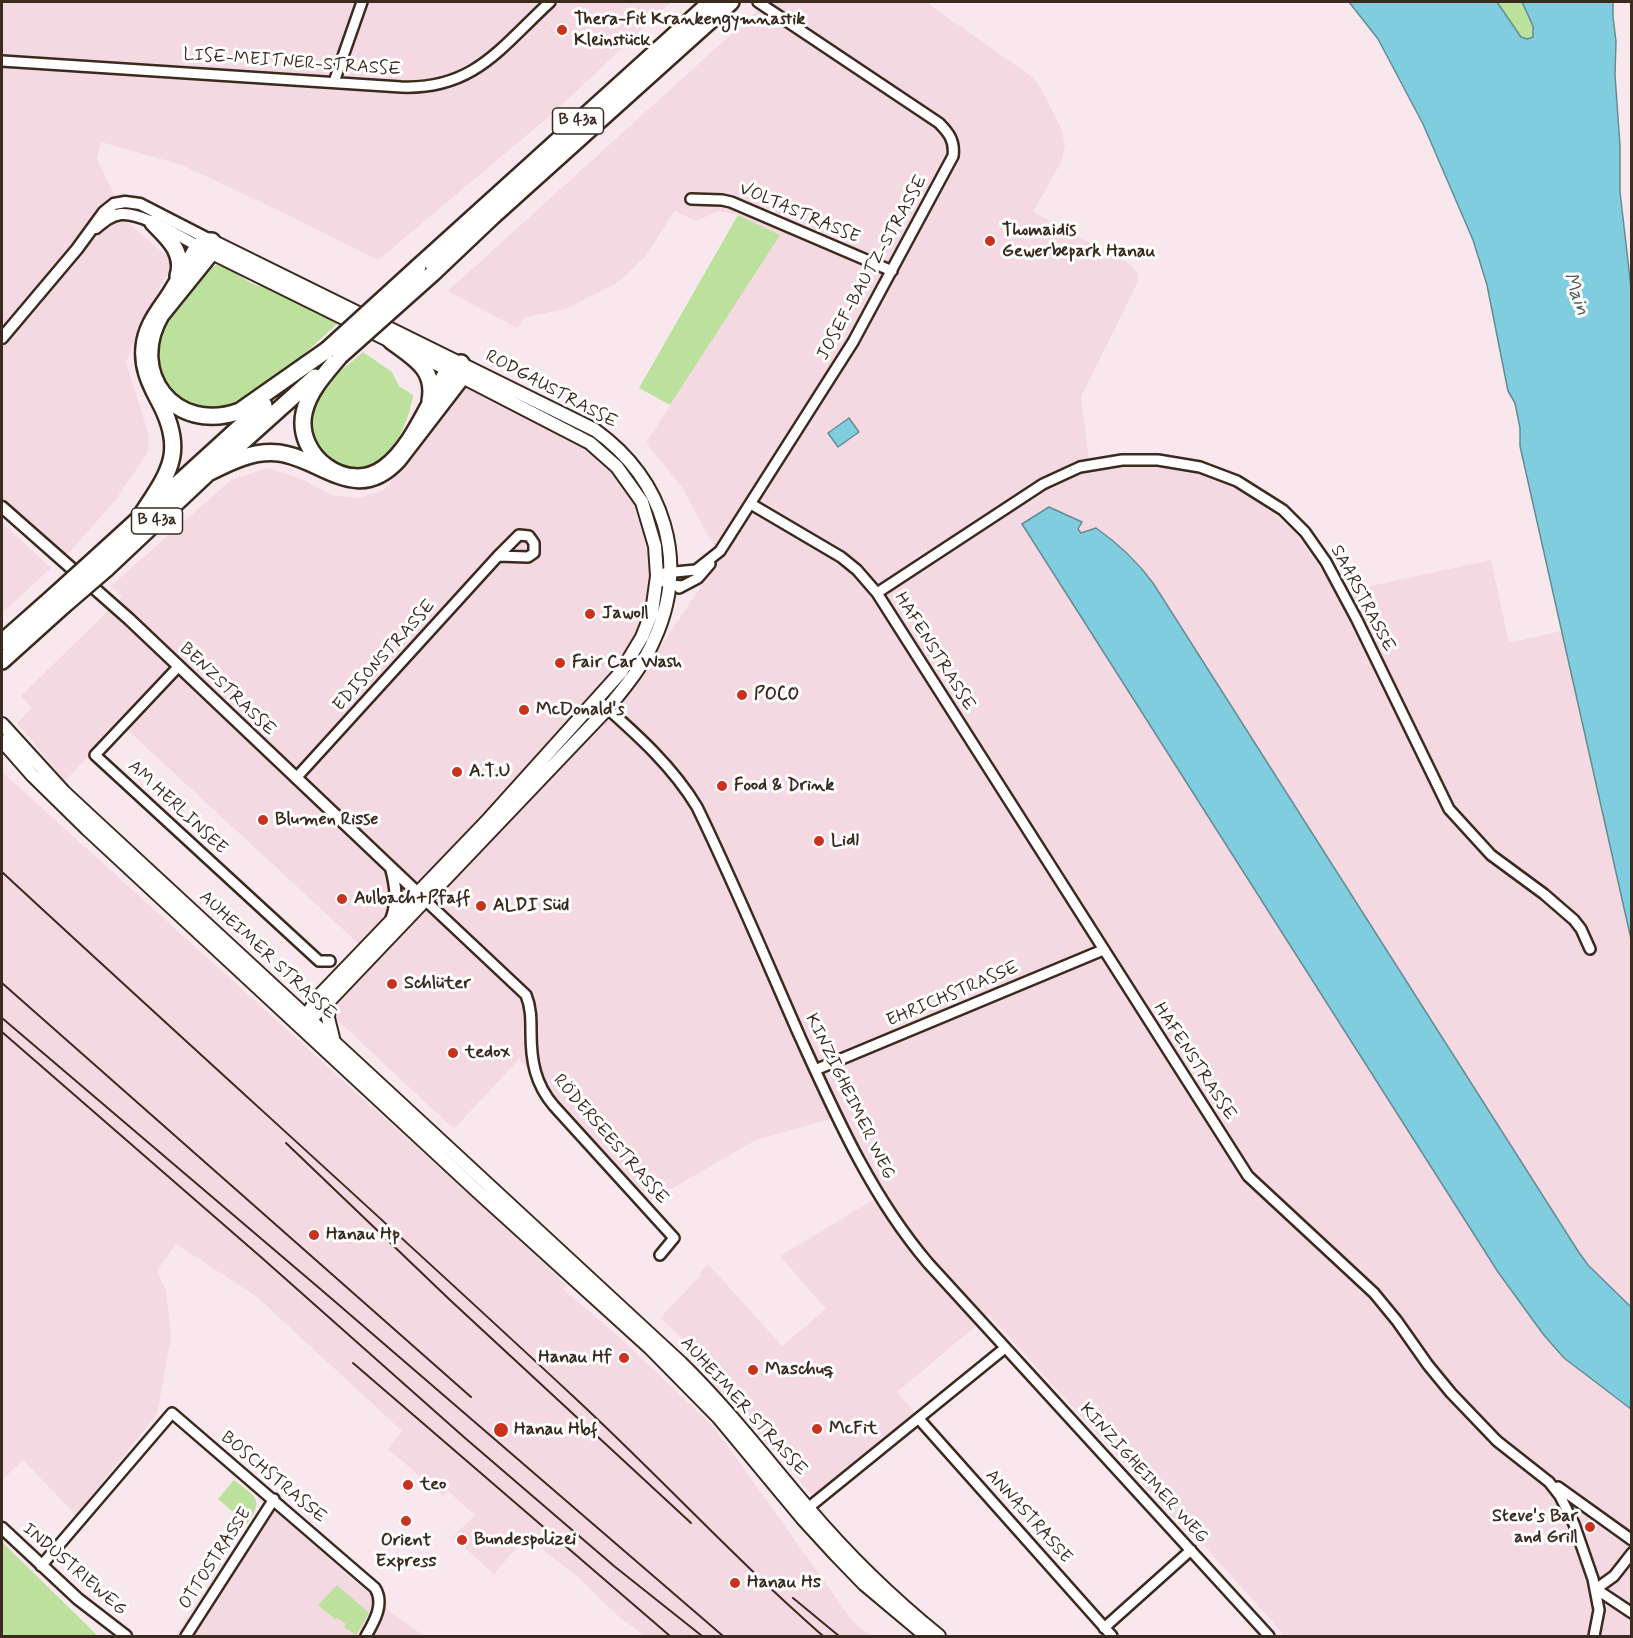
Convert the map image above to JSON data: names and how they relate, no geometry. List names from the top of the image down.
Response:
{
  "streets": {
    "highway": ["B 43a"],
    "main road": ["RODGAUSTRASSE", "AUHEIMER STRASSE"],
    "street": [
      "LISE-MEITNER-STRASSE",
      "VOLTASTRASSE",
      "JOSEF-BAUTZ-STRASSE",
      "SAARSTRASSE",
      "HAFENSTRASSE",
      "EDISONSTRASSE",
      "BENZSTRASSE",
      "AM HERLINSEE",
      "EHRICHSTRASSE",
      "KINZIGHEIMER WEG",
      "RÖDERSEESTRASSE",
      "BOSCHSTRASSE",
      "ANNASTRASSE",
      "OTTOSTRASSE",
      "INDUSTRIEWEG"
    ]
  },
  "crossings": [
    ["VOLTASTRASSE", "JOSEF-BAUTZ-STRASSE"],
    ["JOSEF-BAUTZ-STRASSE", "RODGAUSTRASSE"],
    ["JOSEF-BAUTZ-STRASSE", "HAFENSTRASSE"],
    ["RODGAUSTRASSE", "BENZSTRASSE"],
    ["RODGAUSTRASSE", "AUHEIMER STRASSE"],
    ["RODGAUSTRASSE", "KINZIGHEIMER WEG"],
    ["RODGAUSTRASSE", "RÖDERSEESTRASSE"],
    ["SAARSTRASSE", "HAFENSTRASSE"],
    ["HAFENSTRASSE", "EHRICHSTRASSE"],
    ["EDISONSTRASSE", "BENZSTRASSE"],
    ["BENZSTRASSE", "AM HERLINSEE"],
    ["BENZSTRASSE", "RÖDERSEESTRASSE"],
    ["EHRICHSTRASSE", "KINZIGHEIMER WEG"],
    ["BOSCHSTRASSE", "OTTOSTRASSE"],
    ["BOSCHSTRASSE", "INDUSTRIEWEG"]
  ],
  "water": ["Main"],
  "places": [
    "Thera-Fit Krankengymnastik Kleinstück",
    "Thomaidis Gewerbepark Hanau",
    "Jawoll",
    "Fair Car Wash",
    "POCO",
    "McDonald's",
    "A.T.U",
    "Food & Drink",
    "Blumen Risse",
    "Lidl",
    "Aulbach+Pfaff",
    "ALDI Süd",
    "Schlüter",
    "tedox",
    "Hanau Hp",
    "Hanau Hf",
    "Maschuq",
    "McFit",
    "Hanau Hbf",
    "teo",
    "Orient Express",
    "Steve's Bar and Grill",
    "Bundespolizei",
    "Hanau Hs"
  ]
}
